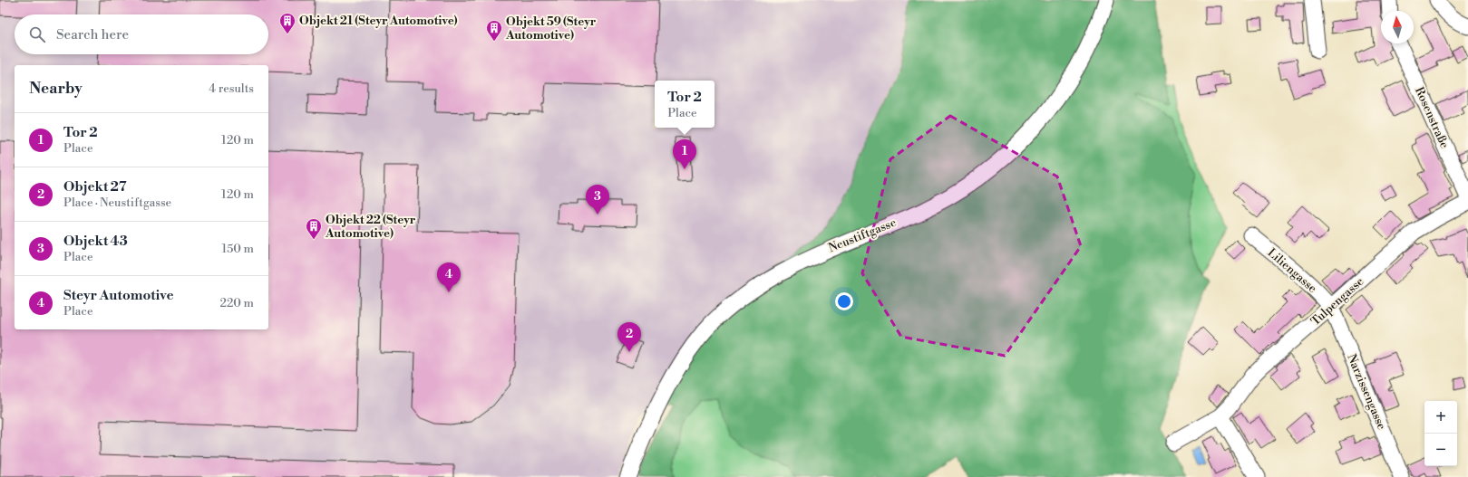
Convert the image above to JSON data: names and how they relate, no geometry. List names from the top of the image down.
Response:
{
  "streets": {
    "street": [
      "Rosenstraße",
      "Neustiftgasse",
      "Liliengasse",
      "Tulpengasse",
      "Narzissengasse"
    ]
  },
  "crossings": [
    ["Liliengasse", "Tulpengasse"],
    ["Liliengasse", "Narzissengasse"],
    ["Tulpengasse", "Narzissengasse"]
  ],
  "places": {
    "building": ["Objekt 21 (Steyr Automotive)", "Objekt 59 (Steyr Automotive)", "Objekt 22 (Steyr Automotive)"]
  },
  "north": "top",
  "page": {
    "search": "Search here",
    "heading": ["Nearby", "4 results"],
    "popup": ["Tor 2", "Place"],
    "list": [
      {
        "mark": "1",
        "name": "Tor 2",
        "note": "Place",
        "value": "120 m"
      },
      {
        "mark": "2",
        "name": "Objekt 27",
        "note": "Place · Neustiftgasse",
        "value": "120 m"
      },
      {
        "mark": "3",
        "name": "Objekt 43",
        "note": "Place",
        "value": "150 m"
      },
      {
        "mark": "4",
        "name": "Steyr Automotive",
        "note": "Place",
        "value": "220 m"
      }
    ],
    "pins": [
      "1",
      "3",
      "4",
      "2"
    ],
    "map_buttons": ["+", "−"]
  }
}
